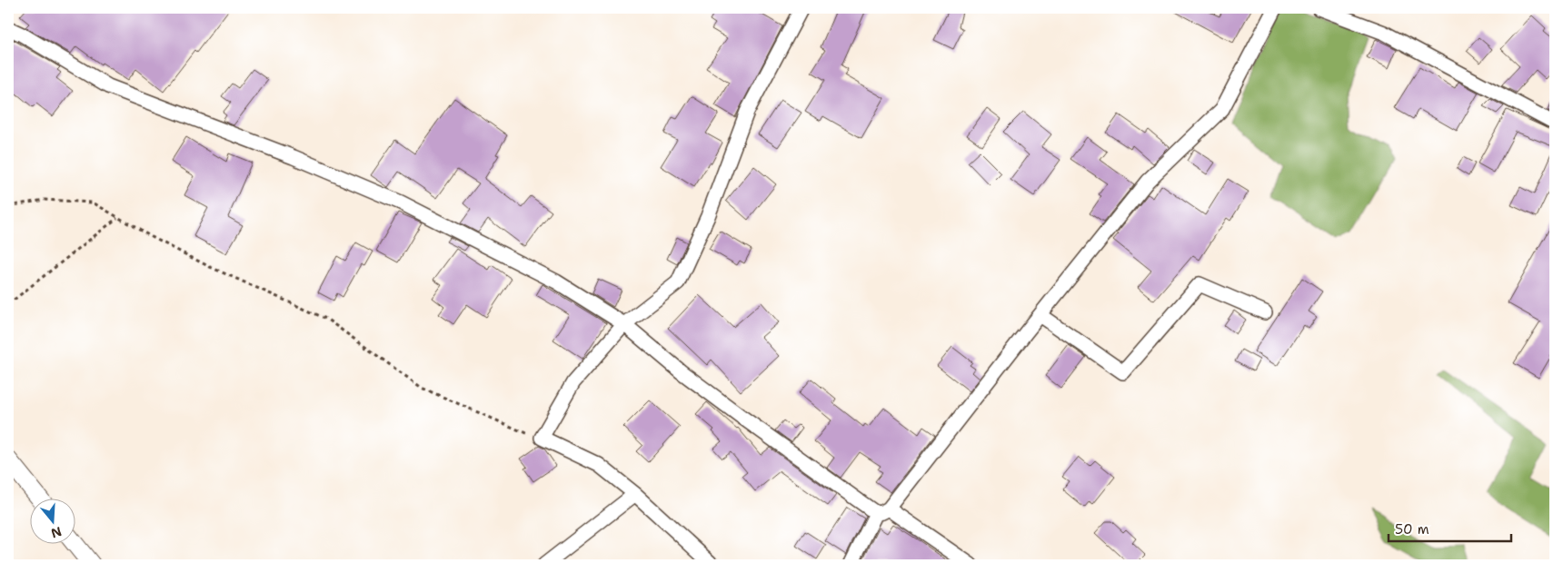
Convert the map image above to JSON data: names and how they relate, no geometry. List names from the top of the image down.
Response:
{
  "scale_bar": "50 m",
  "north": "bottom"
}
